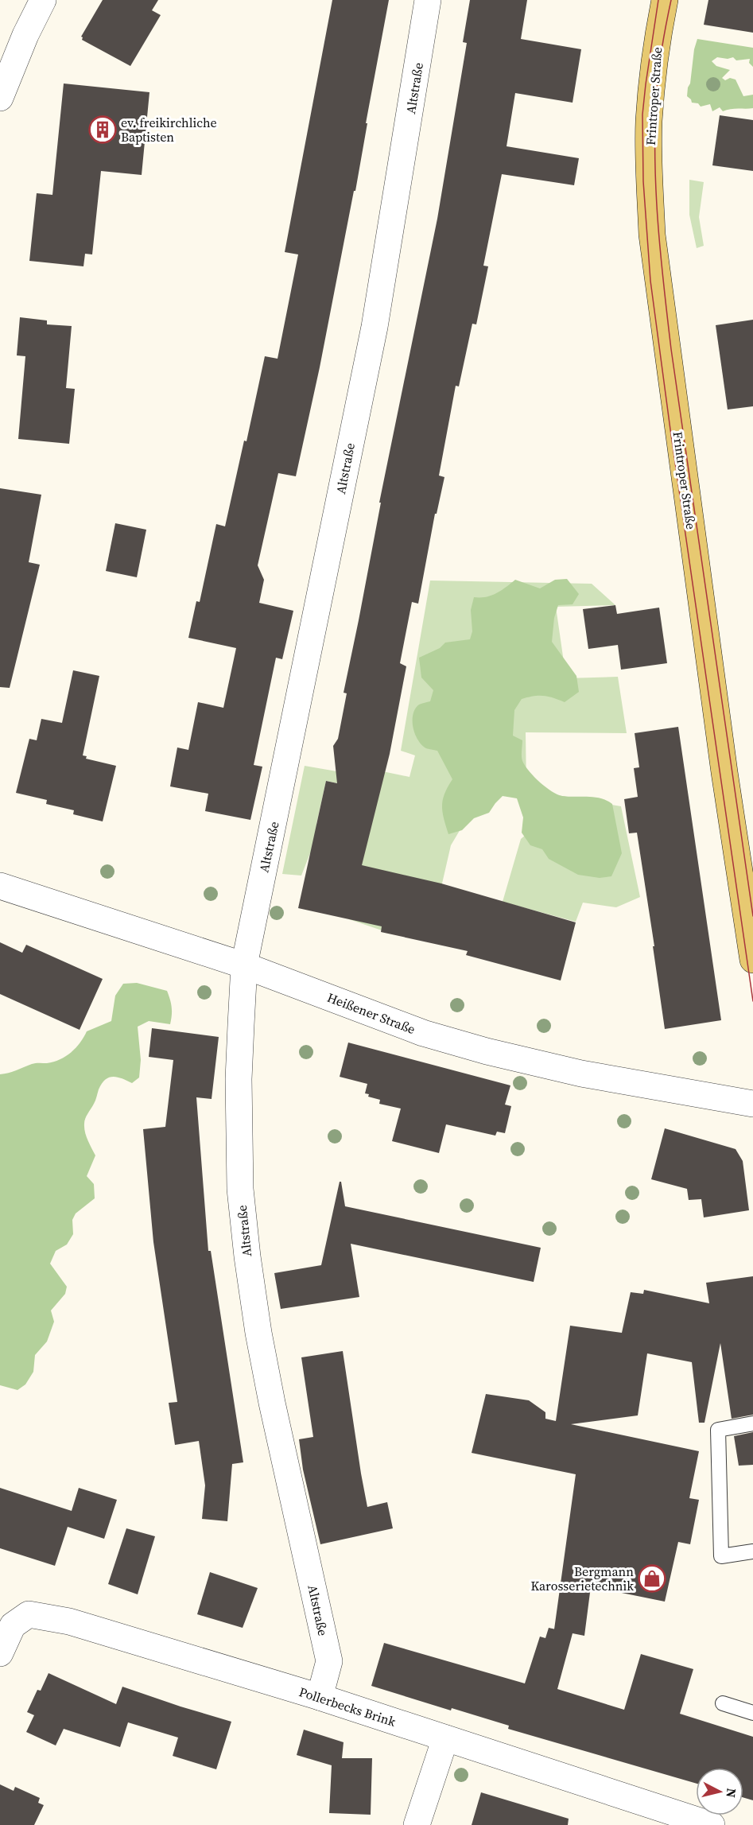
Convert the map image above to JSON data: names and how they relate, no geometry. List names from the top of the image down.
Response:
{
  "streets": {
    "main road": ["Frintroper Straße"],
    "street": ["Altstraße", "Heißener Straße", "Pollerbecks Brink"]
  },
  "crossings": [
    ["Altstraße", "Heißener Straße"],
    ["Altstraße", "Pollerbecks Brink"]
  ],
  "places": {
    "building": ["ev. freikirchliche Baptisten"],
    "shop": ["Bergmann Karosserietechnik"]
  },
  "north": "right"
}
